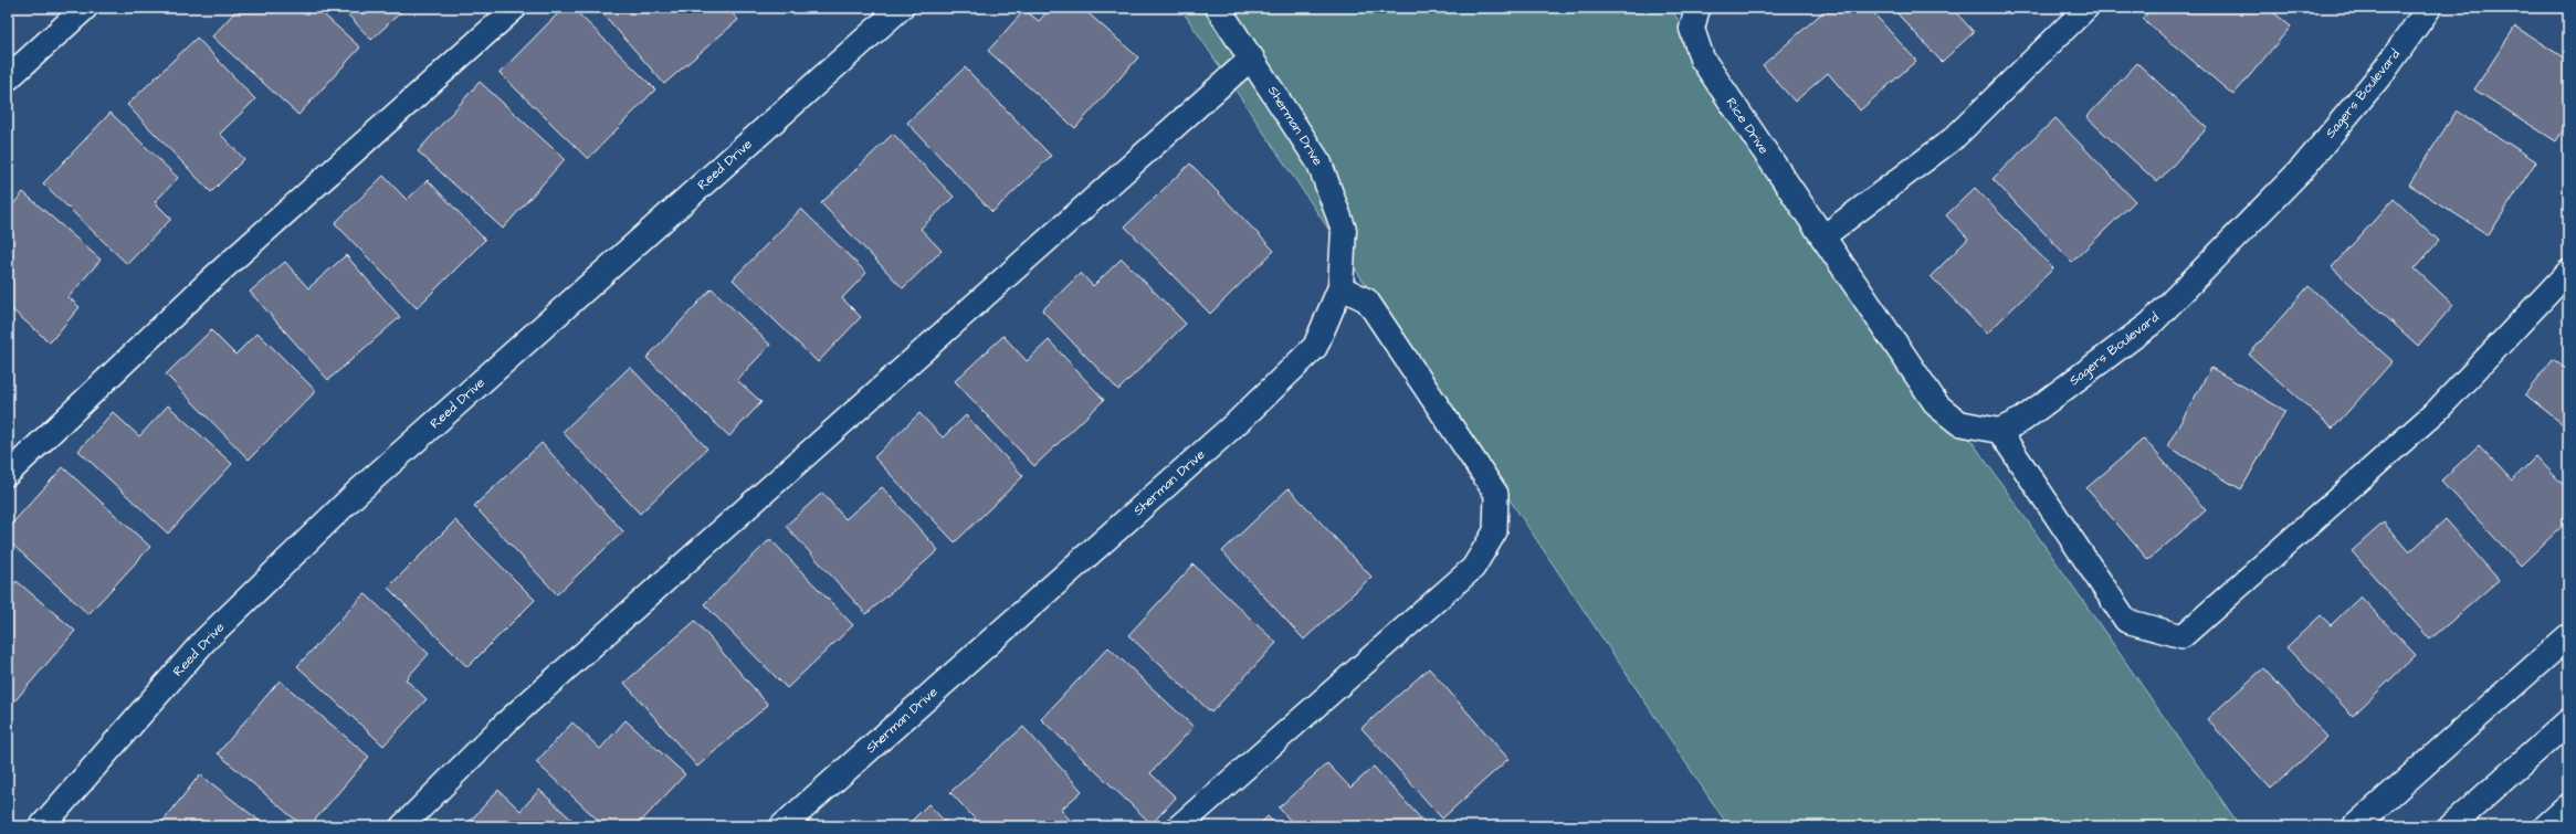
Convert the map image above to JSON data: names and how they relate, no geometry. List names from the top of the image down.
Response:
{
  "streets": {
    "street": [
      "Sagers Boulevard",
      "Sherman Drive",
      "Rice Drive",
      "Reed Drive"
    ]
  }
}
